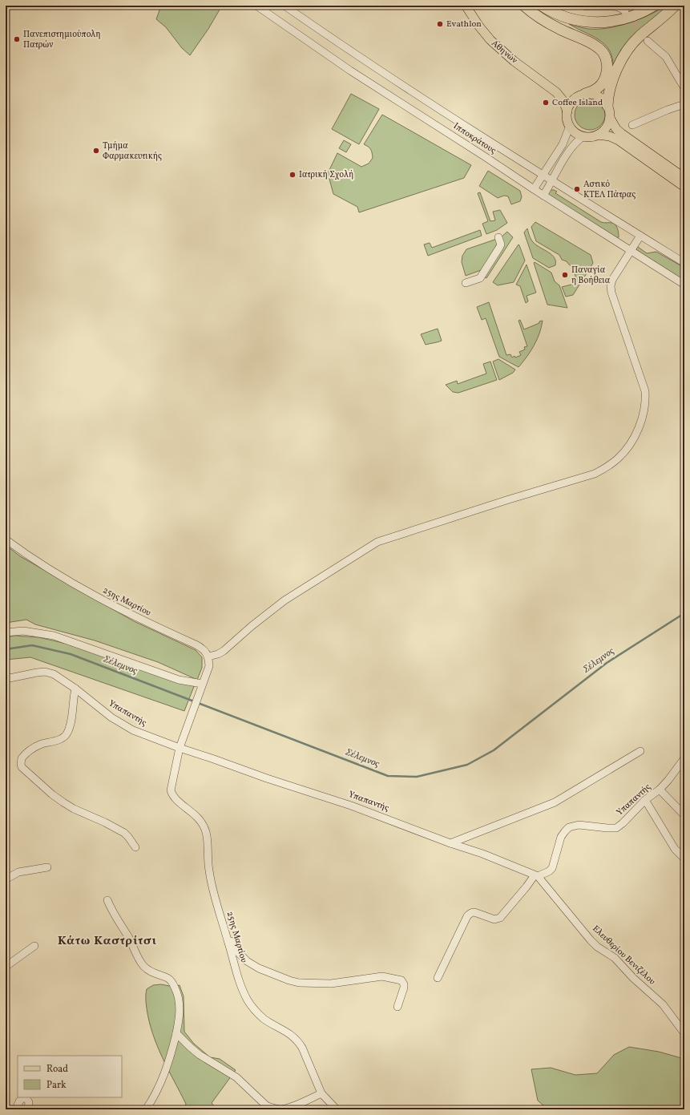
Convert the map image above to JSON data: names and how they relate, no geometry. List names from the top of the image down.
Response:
{
  "streets": {
    "main road": ["Αθηνών"],
    "street": [
      "Ιπποκράτους",
      "25ης Μαρτίου",
      "Υπαπαντής",
      "Ελευθερίου Βενιζέλου"
    ]
  },
  "crossings": [
    ["25ης Μαρτίου", "Υπαπαντής"],
    ["Υπαπαντής", "Ελευθερίου Βενιζέλου"]
  ],
  "districts": ["Κάτω Καστρίτσι"],
  "water": ["Σέλεμνος"],
  "places": [
    "Evathlon",
    "Πανεπιστημιούπολη Πατρών",
    "Coffee Island",
    "Τμήμα Φαρμακευτικής",
    "Ιατρική Σχολή",
    "Αστικό ΚΤΕΛ Πάτρας",
    "Παναγία η Βοήθεια"
  ],
  "legend": ["Road", "Park"]
}
